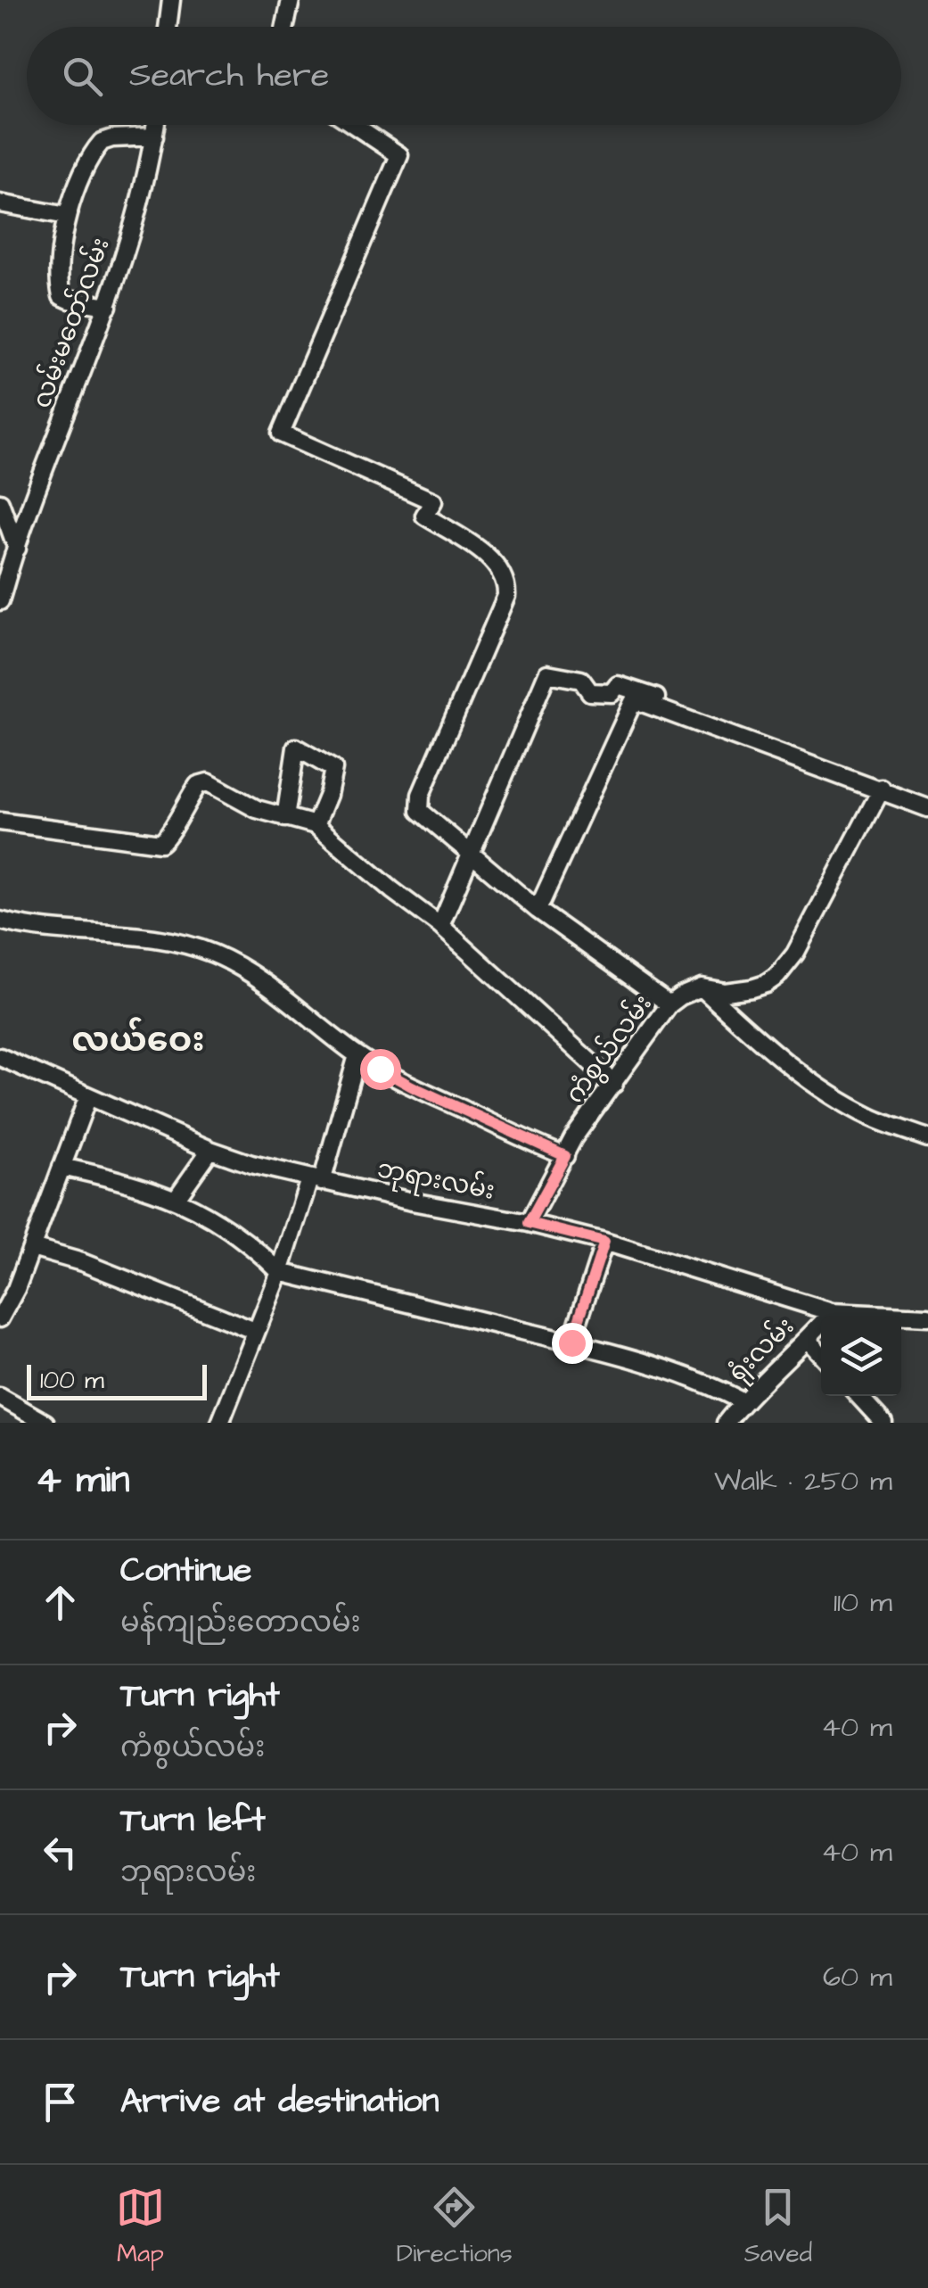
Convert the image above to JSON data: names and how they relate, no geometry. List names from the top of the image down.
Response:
{
  "streets": {
    "street": [
      "လမ်းမတော်လမ်း",
      "ကံစွယ်လမ်း",
      "ဘုရားလမ်း",
      "ရုံးလမ်း"
    ]
  },
  "crossings": [
    ["ကံစွယ်လမ်း", "ဘုရားလမ်း"],
    ["ဘုရားလမ်း", "ရုံးလမ်း"]
  ],
  "districts": ["လယ်ဝေး"],
  "scale_bar": "100 m",
  "page": {
    "search": "Search here",
    "scale": "100 m",
    "heading": ["4 min", "Walk · 250 m"],
    "list": [
      ["Continue", "မန်ကျည်းတောလမ်း", "110 m"],
      ["Turn right", "ကံစွယ်လမ်း", "40 m"],
      ["Turn left", "ဘုရားလမ်း", "40 m"],
      ["Turn right", "60 m"],
      "Arrive at destination"
    ],
    "nav": ["Map", "Directions", "Saved"]
  }
}
